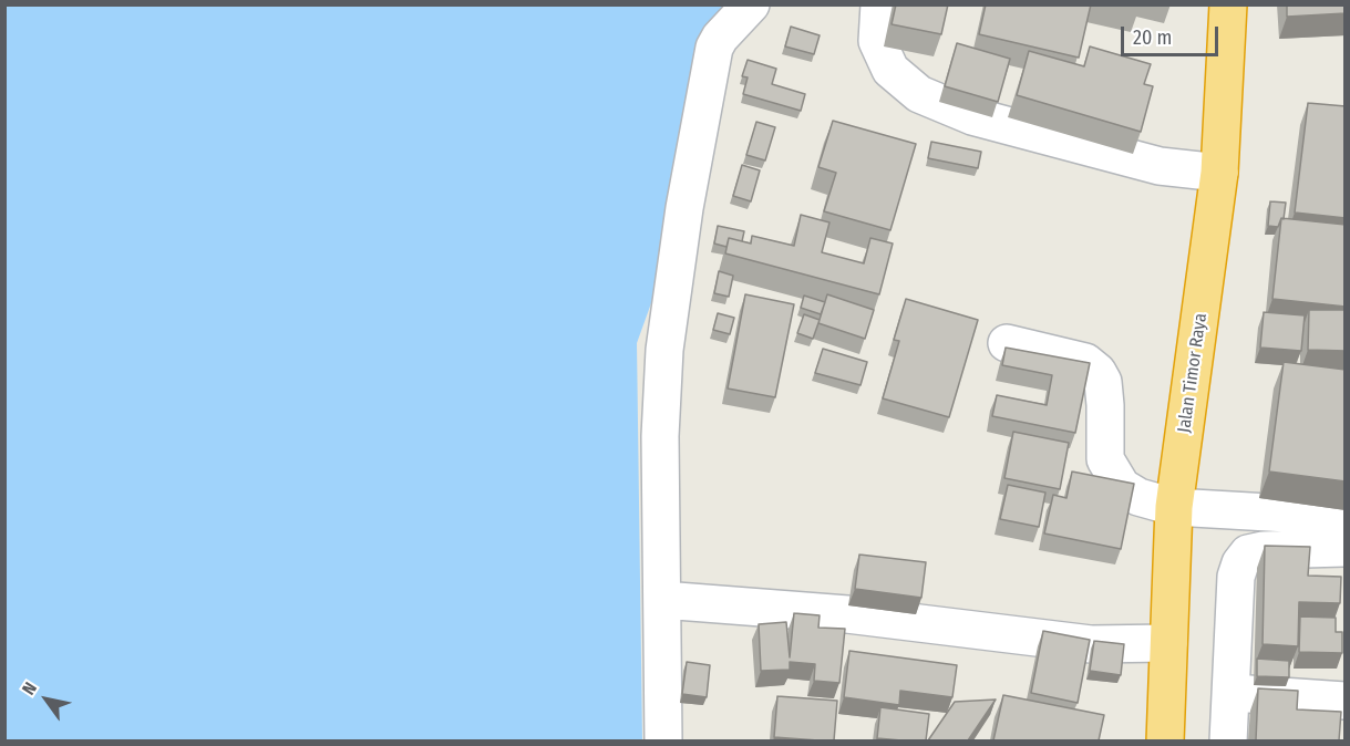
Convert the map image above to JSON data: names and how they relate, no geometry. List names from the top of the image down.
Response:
{
  "streets": {
    "highway": ["Jalan Timor Raya"]
  },
  "scale_bar": "20 m",
  "north": "top left"
}
